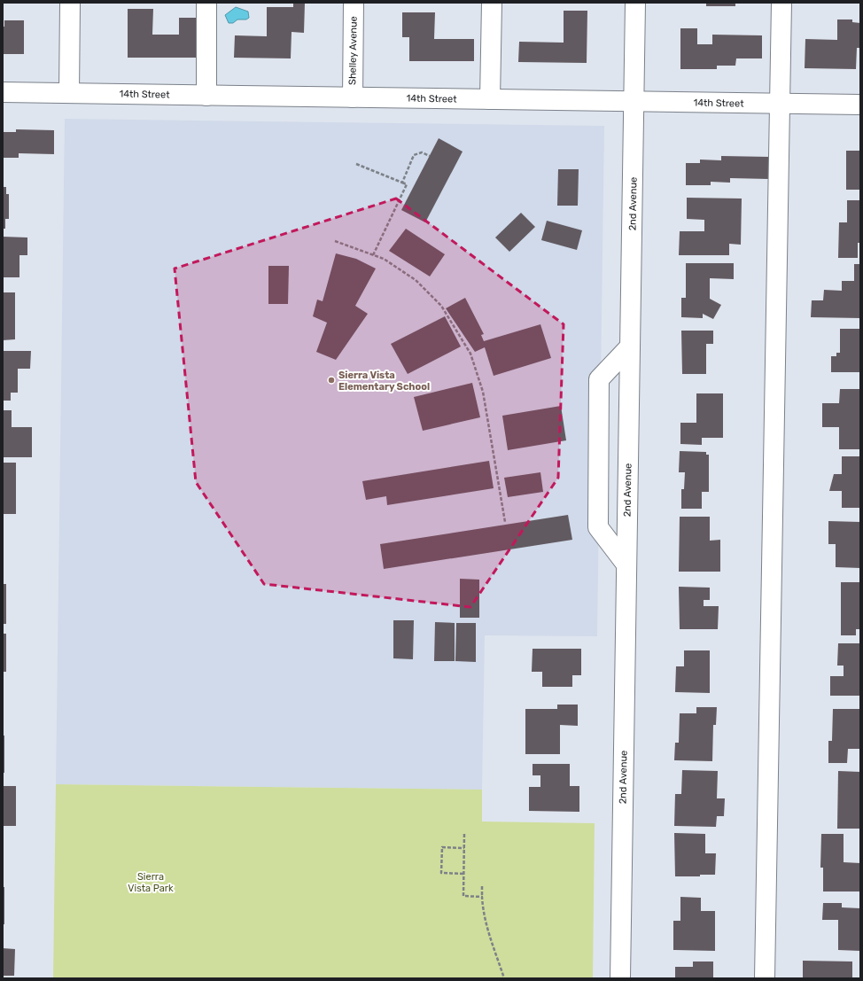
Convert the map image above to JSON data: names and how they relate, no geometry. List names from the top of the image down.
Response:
{
  "streets": {
    "street": ["Shelley Avenue", "14th Street", "2nd Avenue"]
  },
  "crossings": [
    ["Shelley Avenue", "14th Street"],
    ["14th Street", "2nd Avenue"]
  ],
  "parks": ["Sierra Vista Park"],
  "places": ["Sierra Vista Elementary School"]
}
